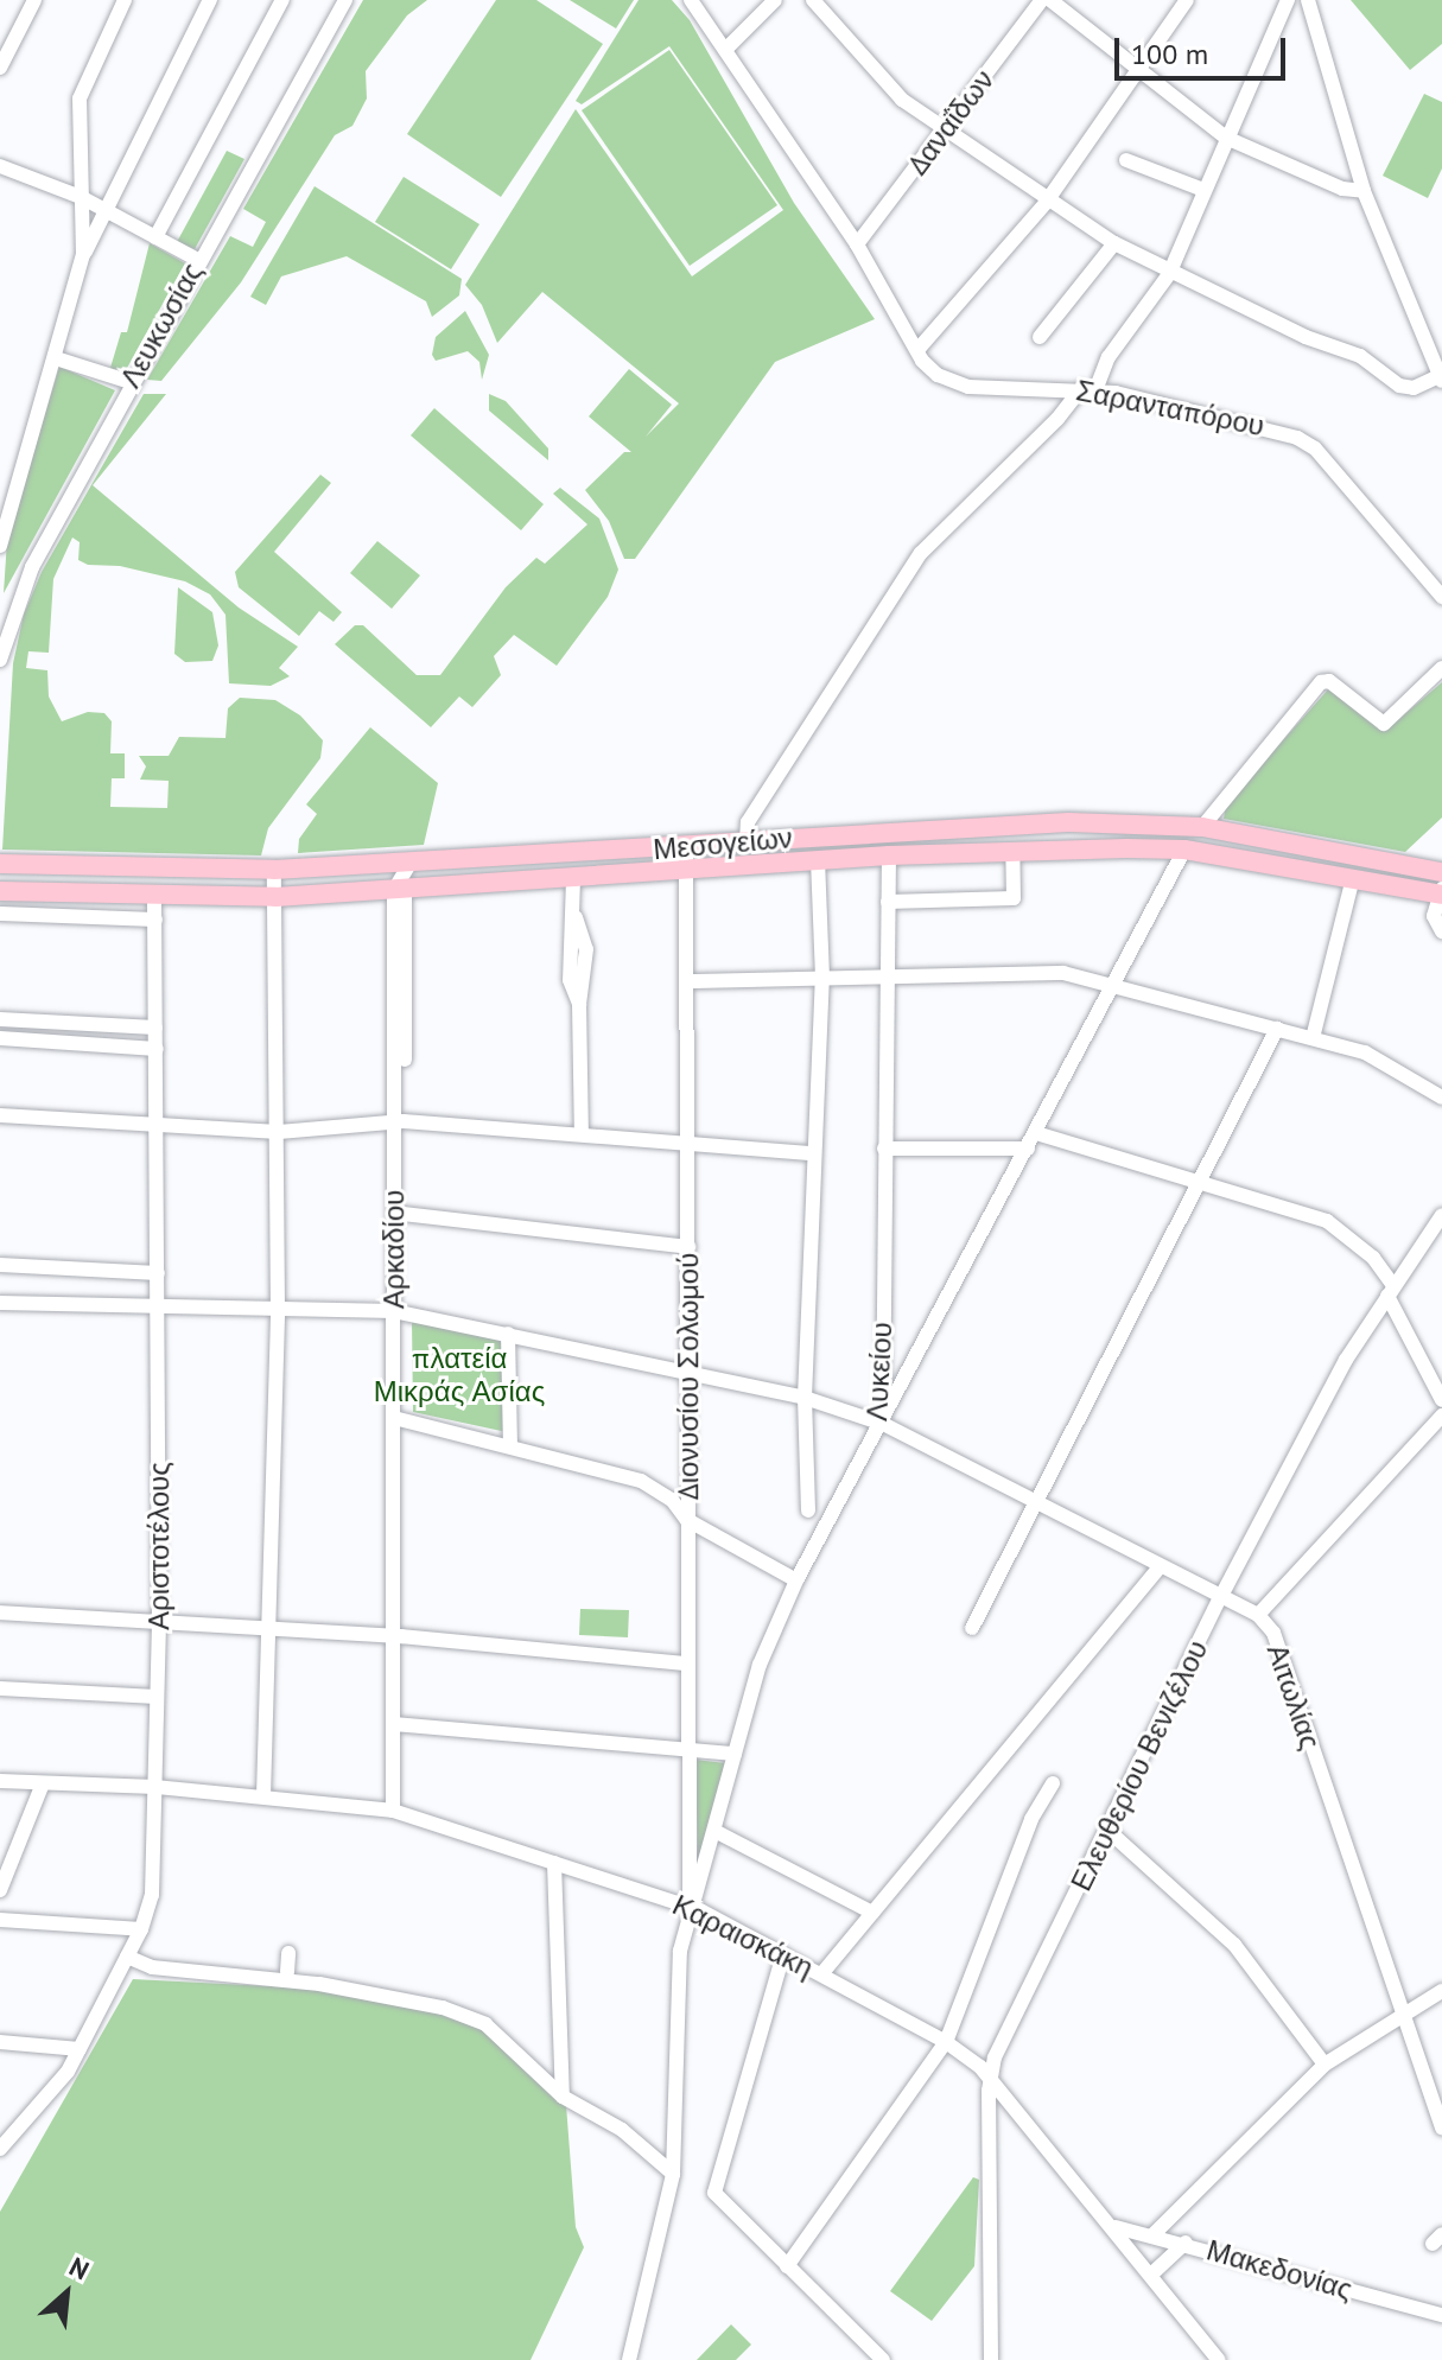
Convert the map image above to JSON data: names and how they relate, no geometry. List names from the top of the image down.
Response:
{
  "streets": {
    "main road": ["Μεσογείων"],
    "street": [
      "Δαναΐδων",
      "Λευκωσίας",
      "Σαρανταπόρου",
      "Αρκαδίου",
      "Λυκείου",
      "Διονυσίου Σολωμού",
      "Αριστοτέλους",
      "Αιτωλίας",
      "Ελευθερίου Βενιζέλου",
      "Καραισκάκη",
      "Μακεδονίας"
    ]
  },
  "crossings": [
    ["Δαναΐδων", "Σαρανταπόρου"],
    ["Μεσογείων", "Αρκαδίου"],
    ["Μεσογείων", "Λυκείου"],
    ["Μεσογείων", "Διονυσίου Σολωμού"],
    ["Μεσογείων", "Αριστοτέλους"],
    ["Αρκαδίου", "Αιτωλίας"],
    ["Αρκαδίου", "Καραισκάκη"],
    ["Λυκείου", "Διονυσίου Σολωμού"],
    ["Λυκείου", "Αιτωλίας"],
    ["Λυκείου", "Καραισκάκη"],
    ["Διονυσίου Σολωμού", "Αιτωλίας"],
    ["Διονυσίου Σολωμού", "Καραισκάκη"],
    ["Αριστοτέλους", "Αιτωλίας"],
    ["Αριστοτέλους", "Καραισκάκη"],
    ["Αιτωλίας", "Ελευθερίου Βενιζέλου"],
    ["Ελευθερίου Βενιζέλου", "Καραισκάκη"],
    ["Καραισκάκη", "Μακεδονίας"]
  ],
  "parks": ["πλατεία Μικράς Ασίας"],
  "scale_bar": "100 m",
  "north": "top right"
}
